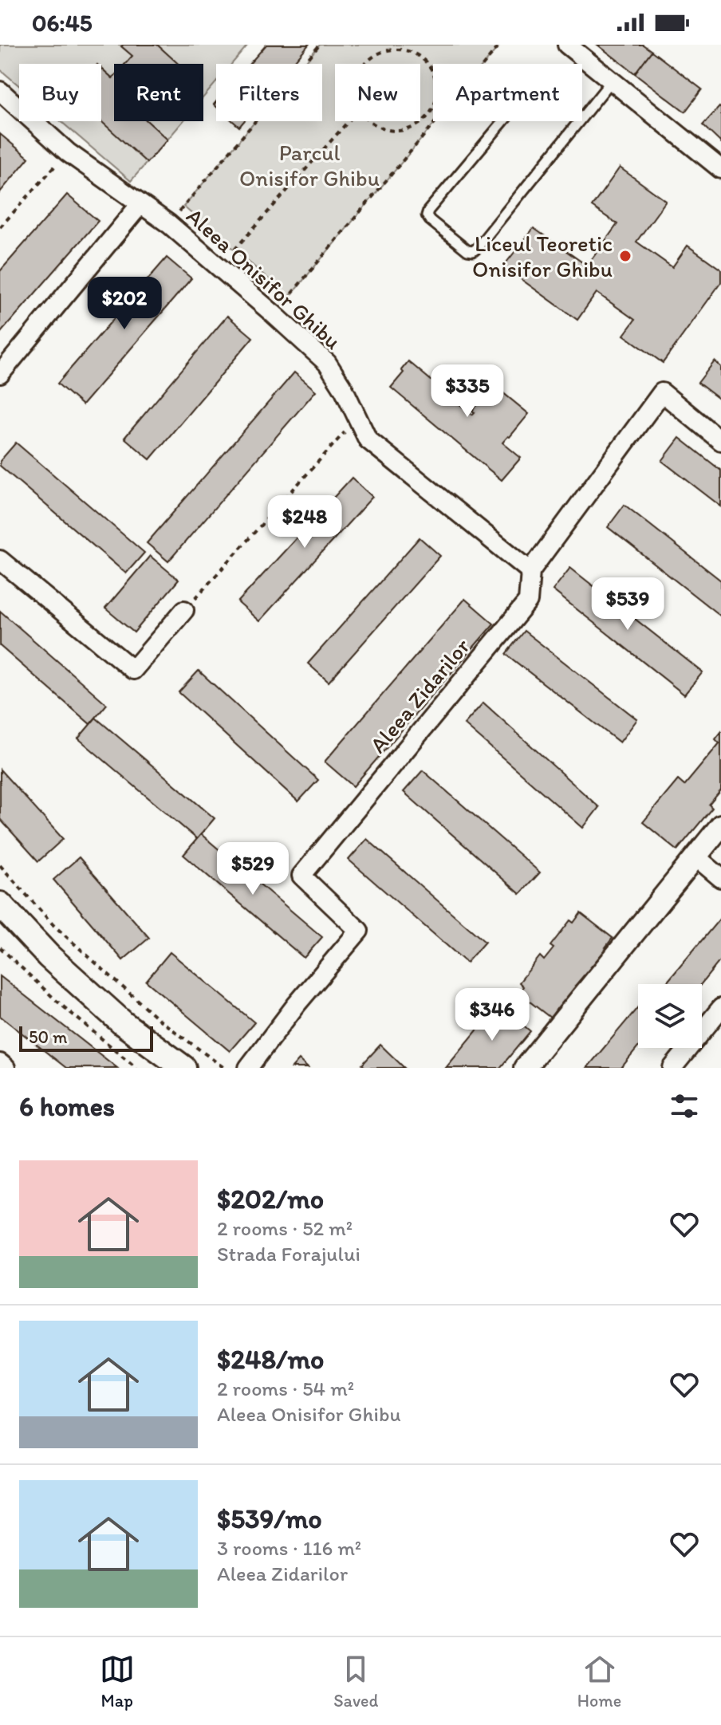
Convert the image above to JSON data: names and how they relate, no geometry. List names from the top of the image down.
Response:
{
  "streets": {
    "street": ["Aleea Onisifor Ghibu", "Aleea Zidarilor"]
  },
  "crossings": [
    ["Aleea Onisifor Ghibu", "Aleea Zidarilor"]
  ],
  "parks": ["Parcul Onisifor Ghibu"],
  "places": ["Liceul Teoretic Onisifor Ghibu"],
  "scale_bar": "50 m",
  "page": {
    "status": "06:45",
    "chip": [
      "Buy",
      "Rent",
      "Filters",
      "New",
      "Apartment"
    ],
    "price": [
      "$202",
      "$335",
      "$248",
      "$539",
      "$529",
      "$346"
    ],
    "scale": "50 m",
    "heading": "6 homes",
    "list": [
      {
        "name": "$202/mo",
        "note": "2 rooms · 52 m² · Strada Forajului"
      },
      {
        "name": "$248/mo",
        "note": "2 rooms · 54 m² · Aleea Onisifor Ghibu"
      },
      {
        "name": "$539/mo",
        "note": "3 rooms · 116 m² · Aleea Zidarilor"
      }
    ],
    "tabs": ["Map", "Saved", "Home"]
  }
}
